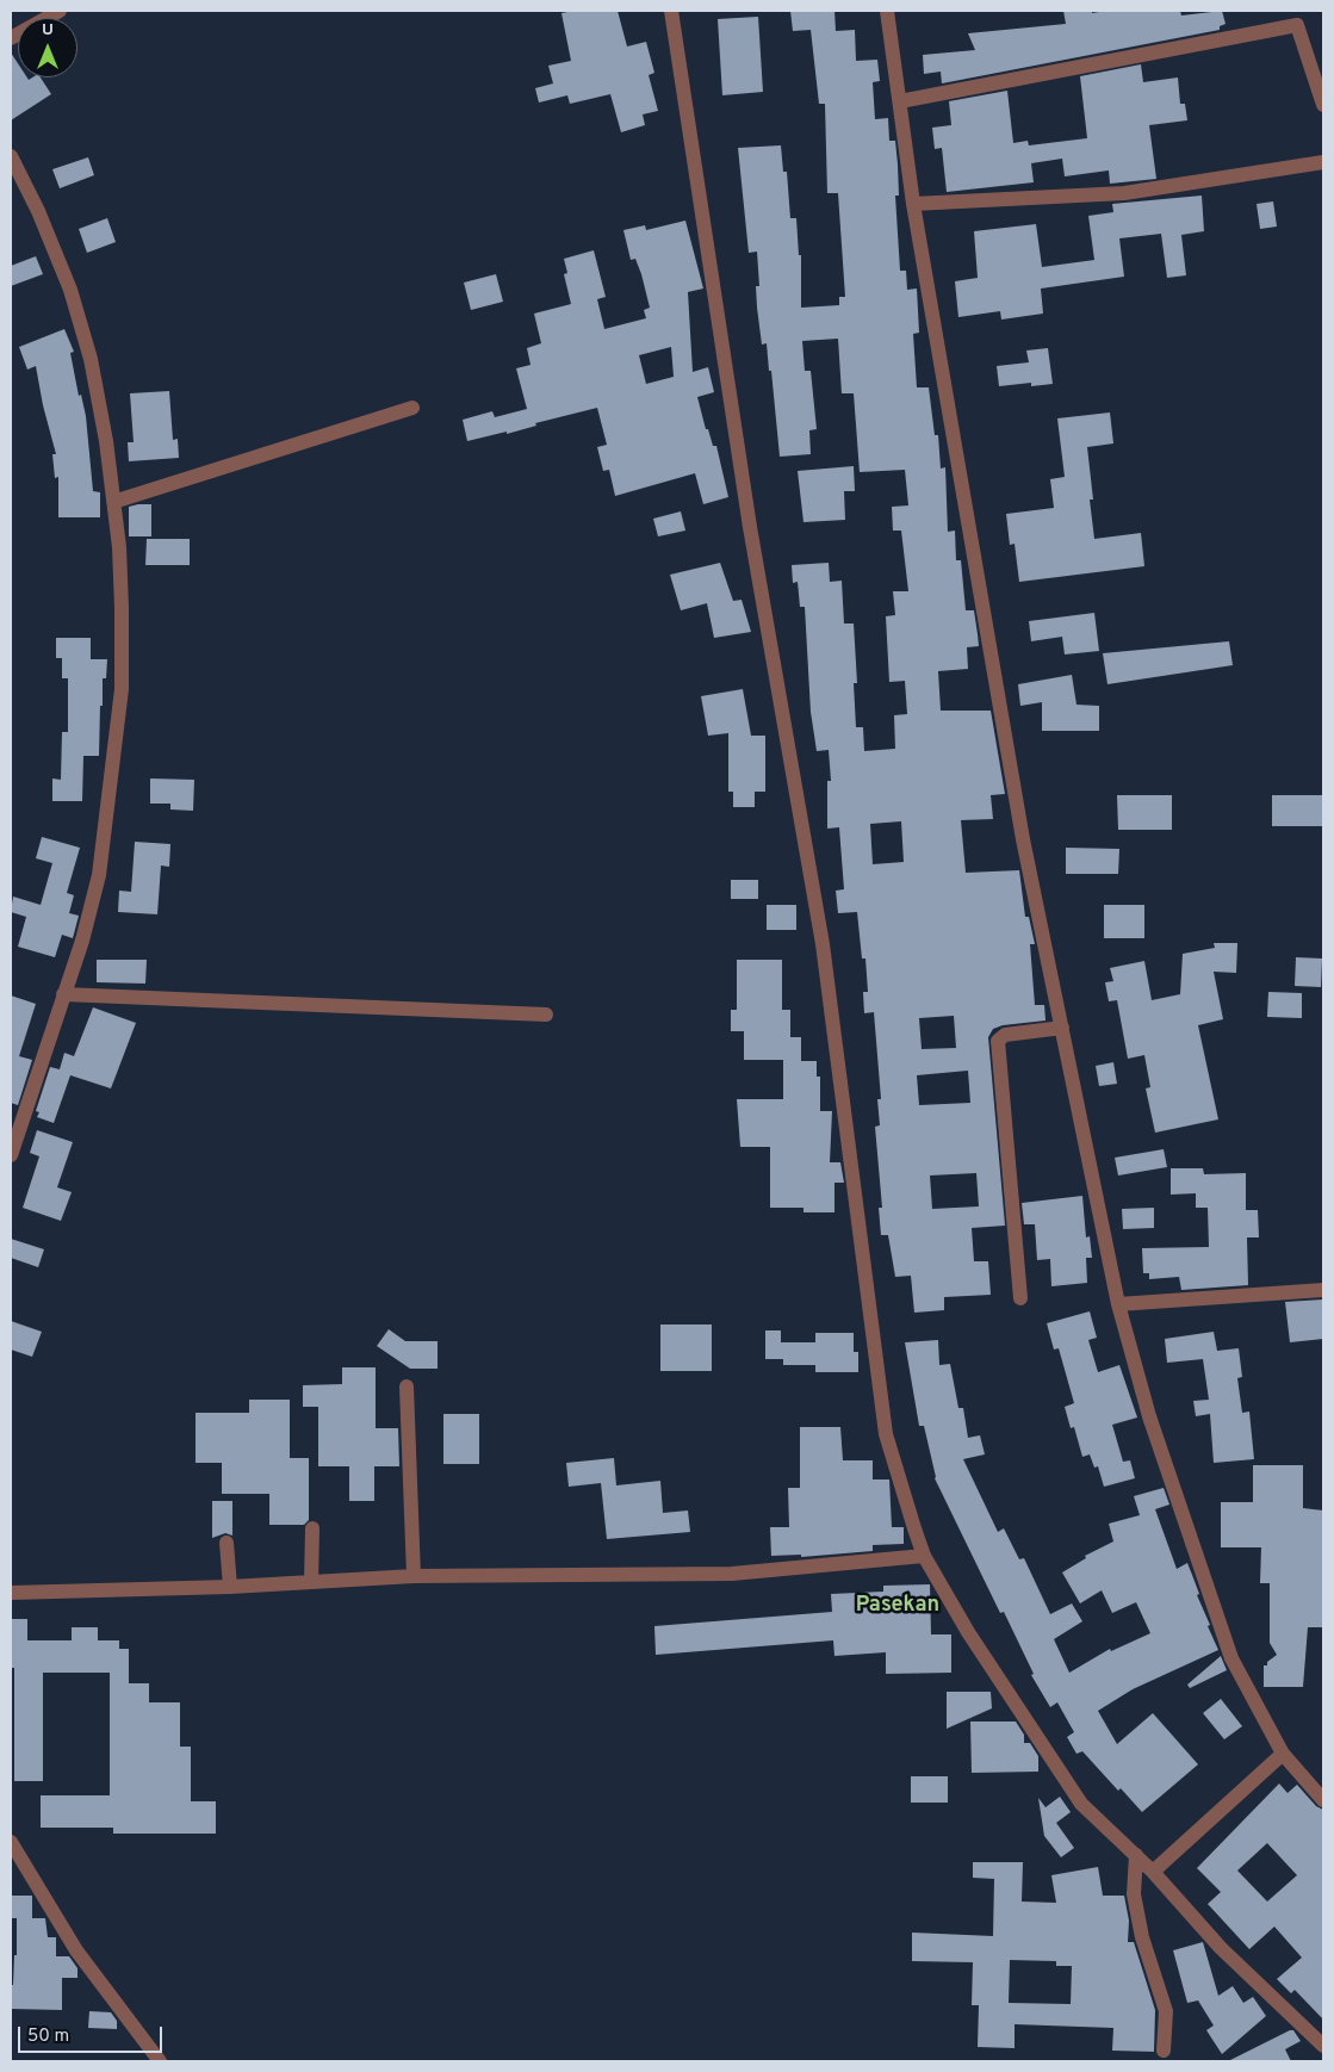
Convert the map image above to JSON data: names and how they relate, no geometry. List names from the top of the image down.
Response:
{
  "districts": ["Pasekan"],
  "scale_bar": "50 m",
  "north": "top"
}
